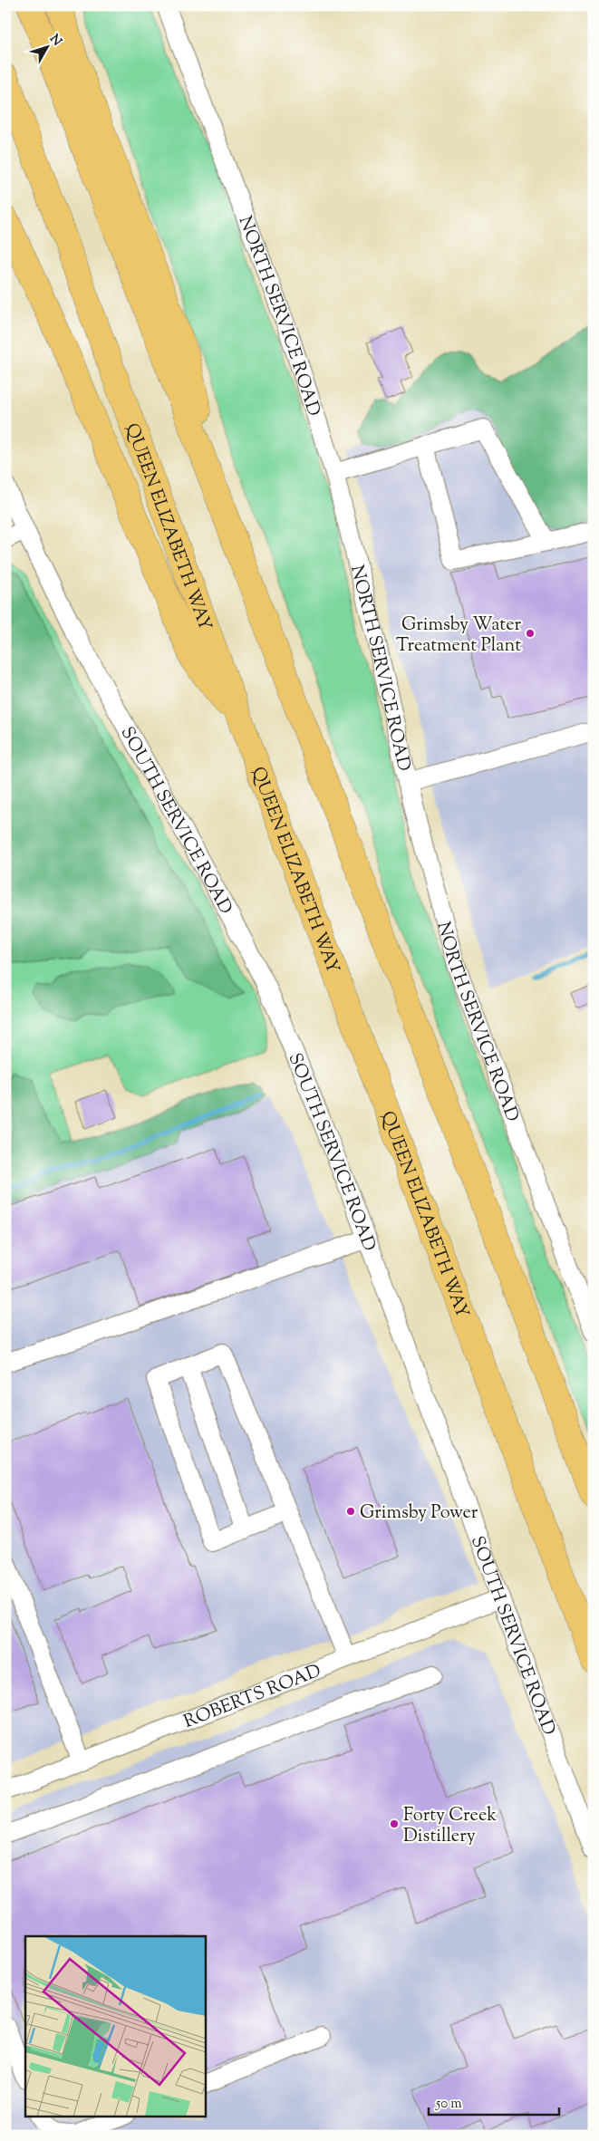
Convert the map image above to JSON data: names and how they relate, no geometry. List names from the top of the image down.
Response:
{
  "streets": {
    "highway": ["QUEEN ELIZABETH WAY"],
    "street": ["NORTH SERVICE ROAD", "SOUTH SERVICE ROAD", "ROBERTS ROAD"]
  },
  "crossings": [
    ["SOUTH SERVICE ROAD", "ROBERTS ROAD"]
  ],
  "places": ["Grimsby Water Treatment Plant", "Grimsby Power", "Forty Creek Distillery"],
  "scale_bar": "50 m",
  "north": "top right"
}
